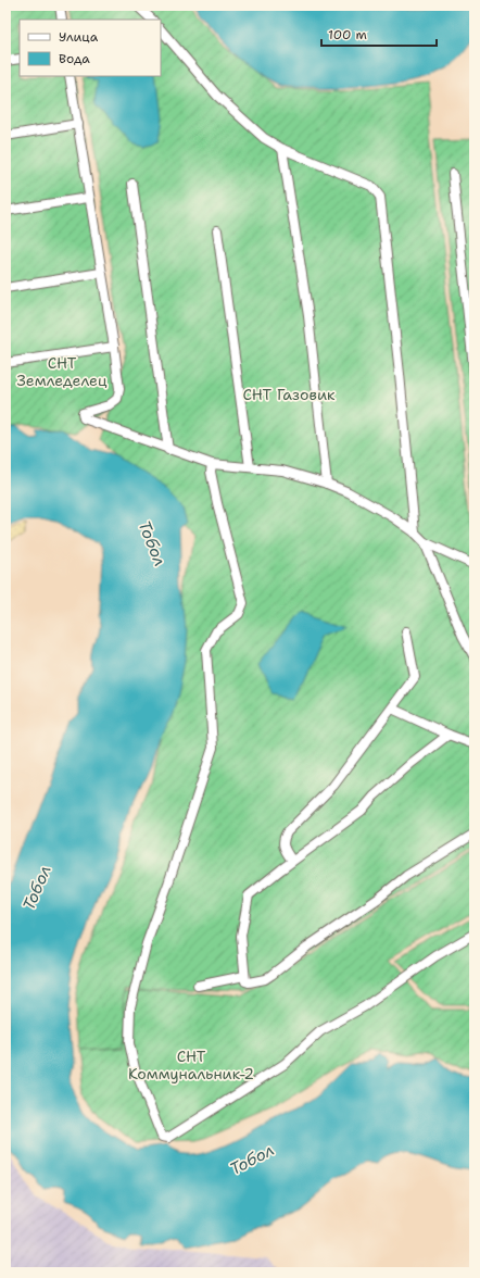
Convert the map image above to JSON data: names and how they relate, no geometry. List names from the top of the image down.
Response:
{
  "water": ["Тобол"],
  "parks": ["СНТ Земледелец", "СНТ Газовик", "СНТ Коммунальник-2"],
  "legend": ["Улица", "Вода"],
  "scale_bar": "100 m"
}
